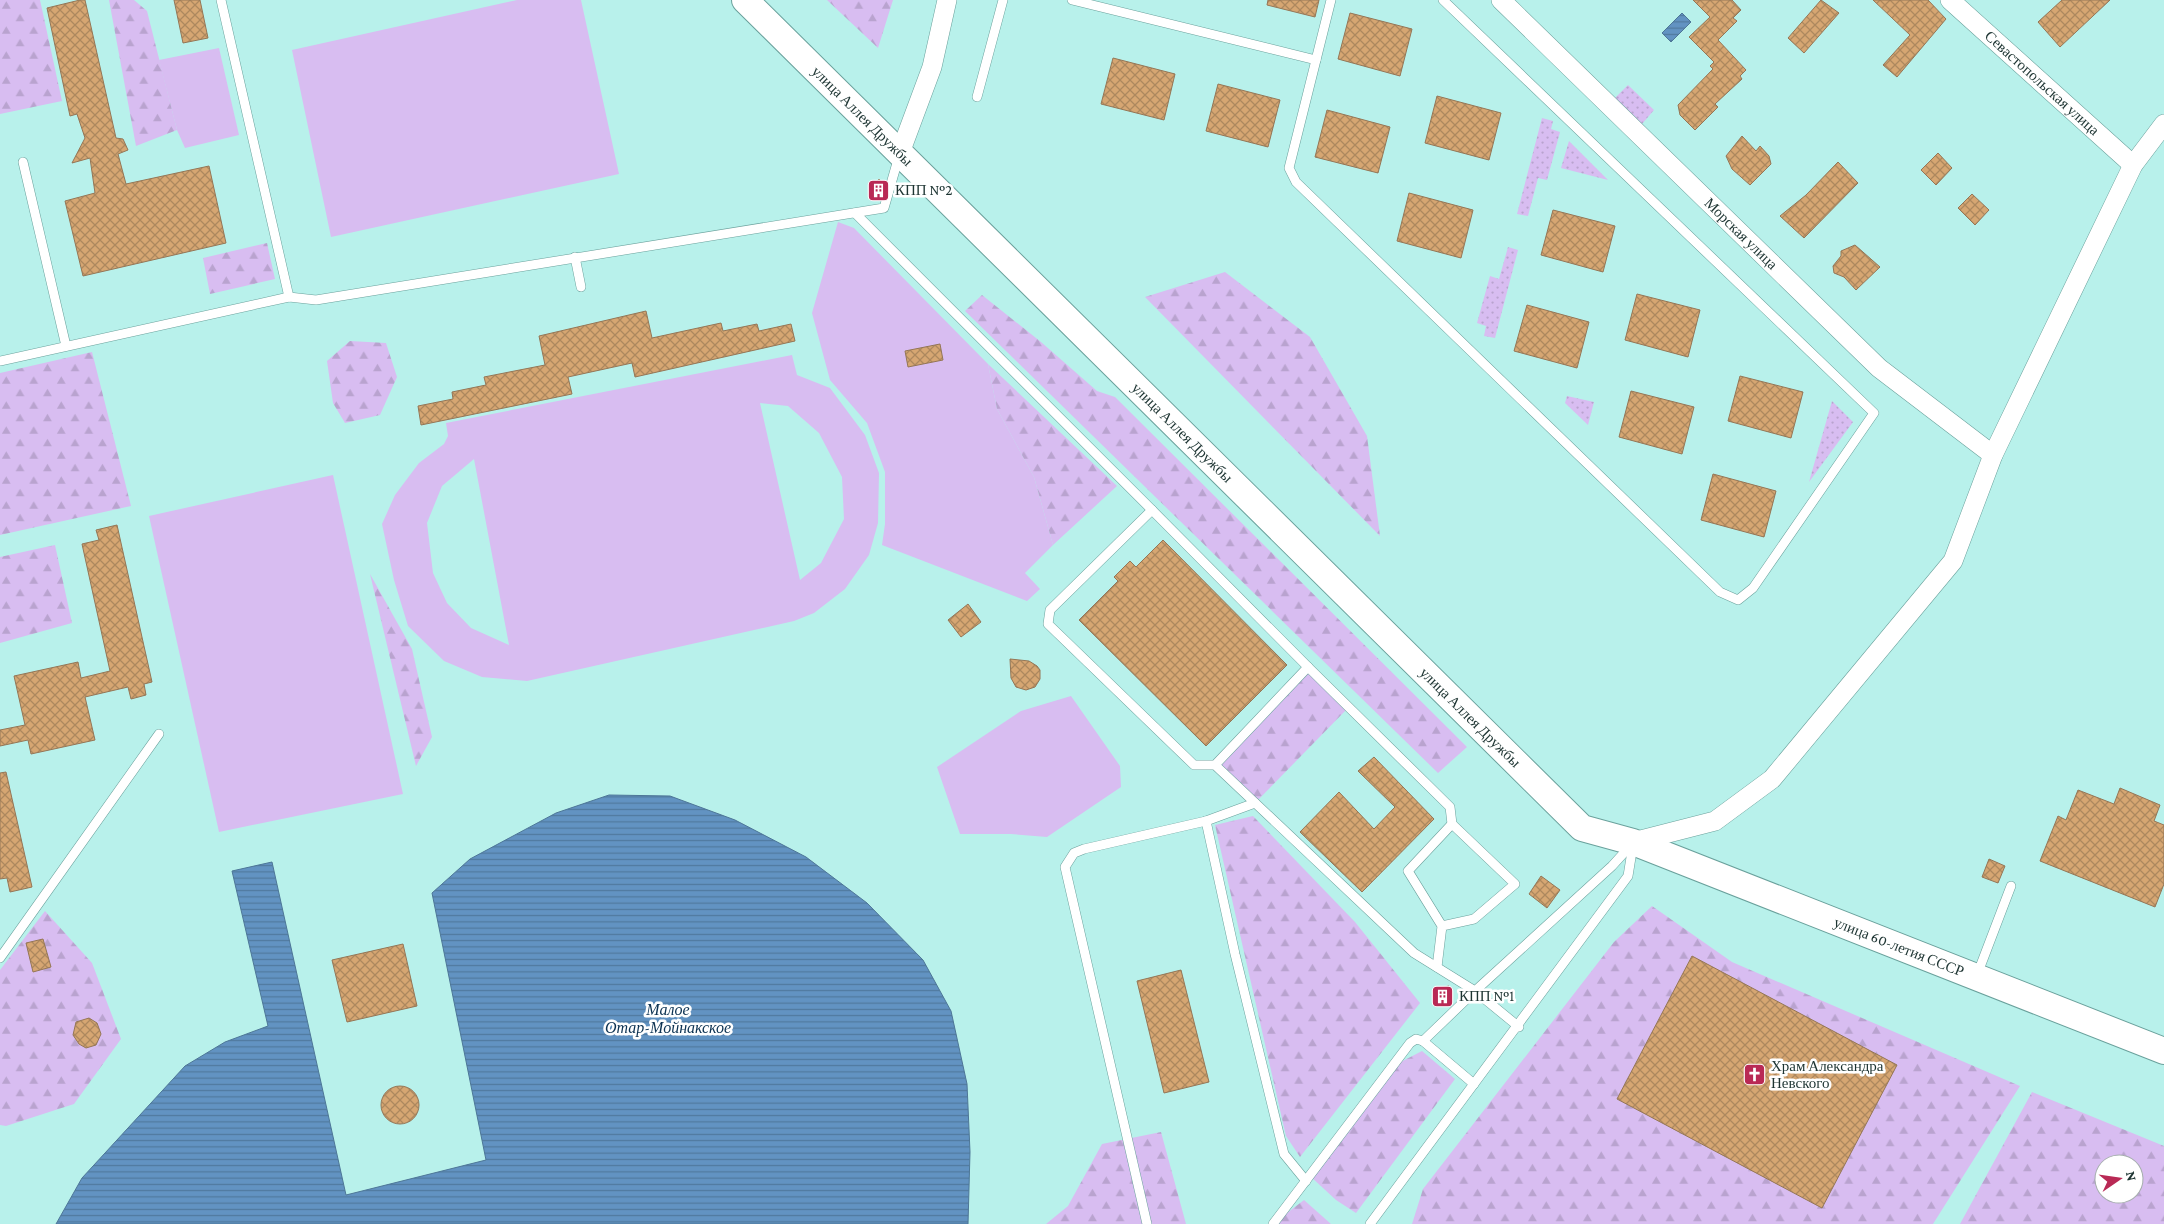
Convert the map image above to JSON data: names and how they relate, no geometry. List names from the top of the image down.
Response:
{
  "streets": {
    "main road": ["улица Аллея Дружбы", "улица 60-летия СССР"],
    "street": ["Севастопольская улица", "Морская улица"]
  },
  "crossings": [
    ["улица Аллея Дружбы", "улица 60-летия СССР"]
  ],
  "water": ["Малое Отар-Мойнакское"],
  "places": {
    "building": ["КПП №2", "КПП №1"],
    "church": ["Храм Александра Невского"]
  },
  "north": "right"
}
